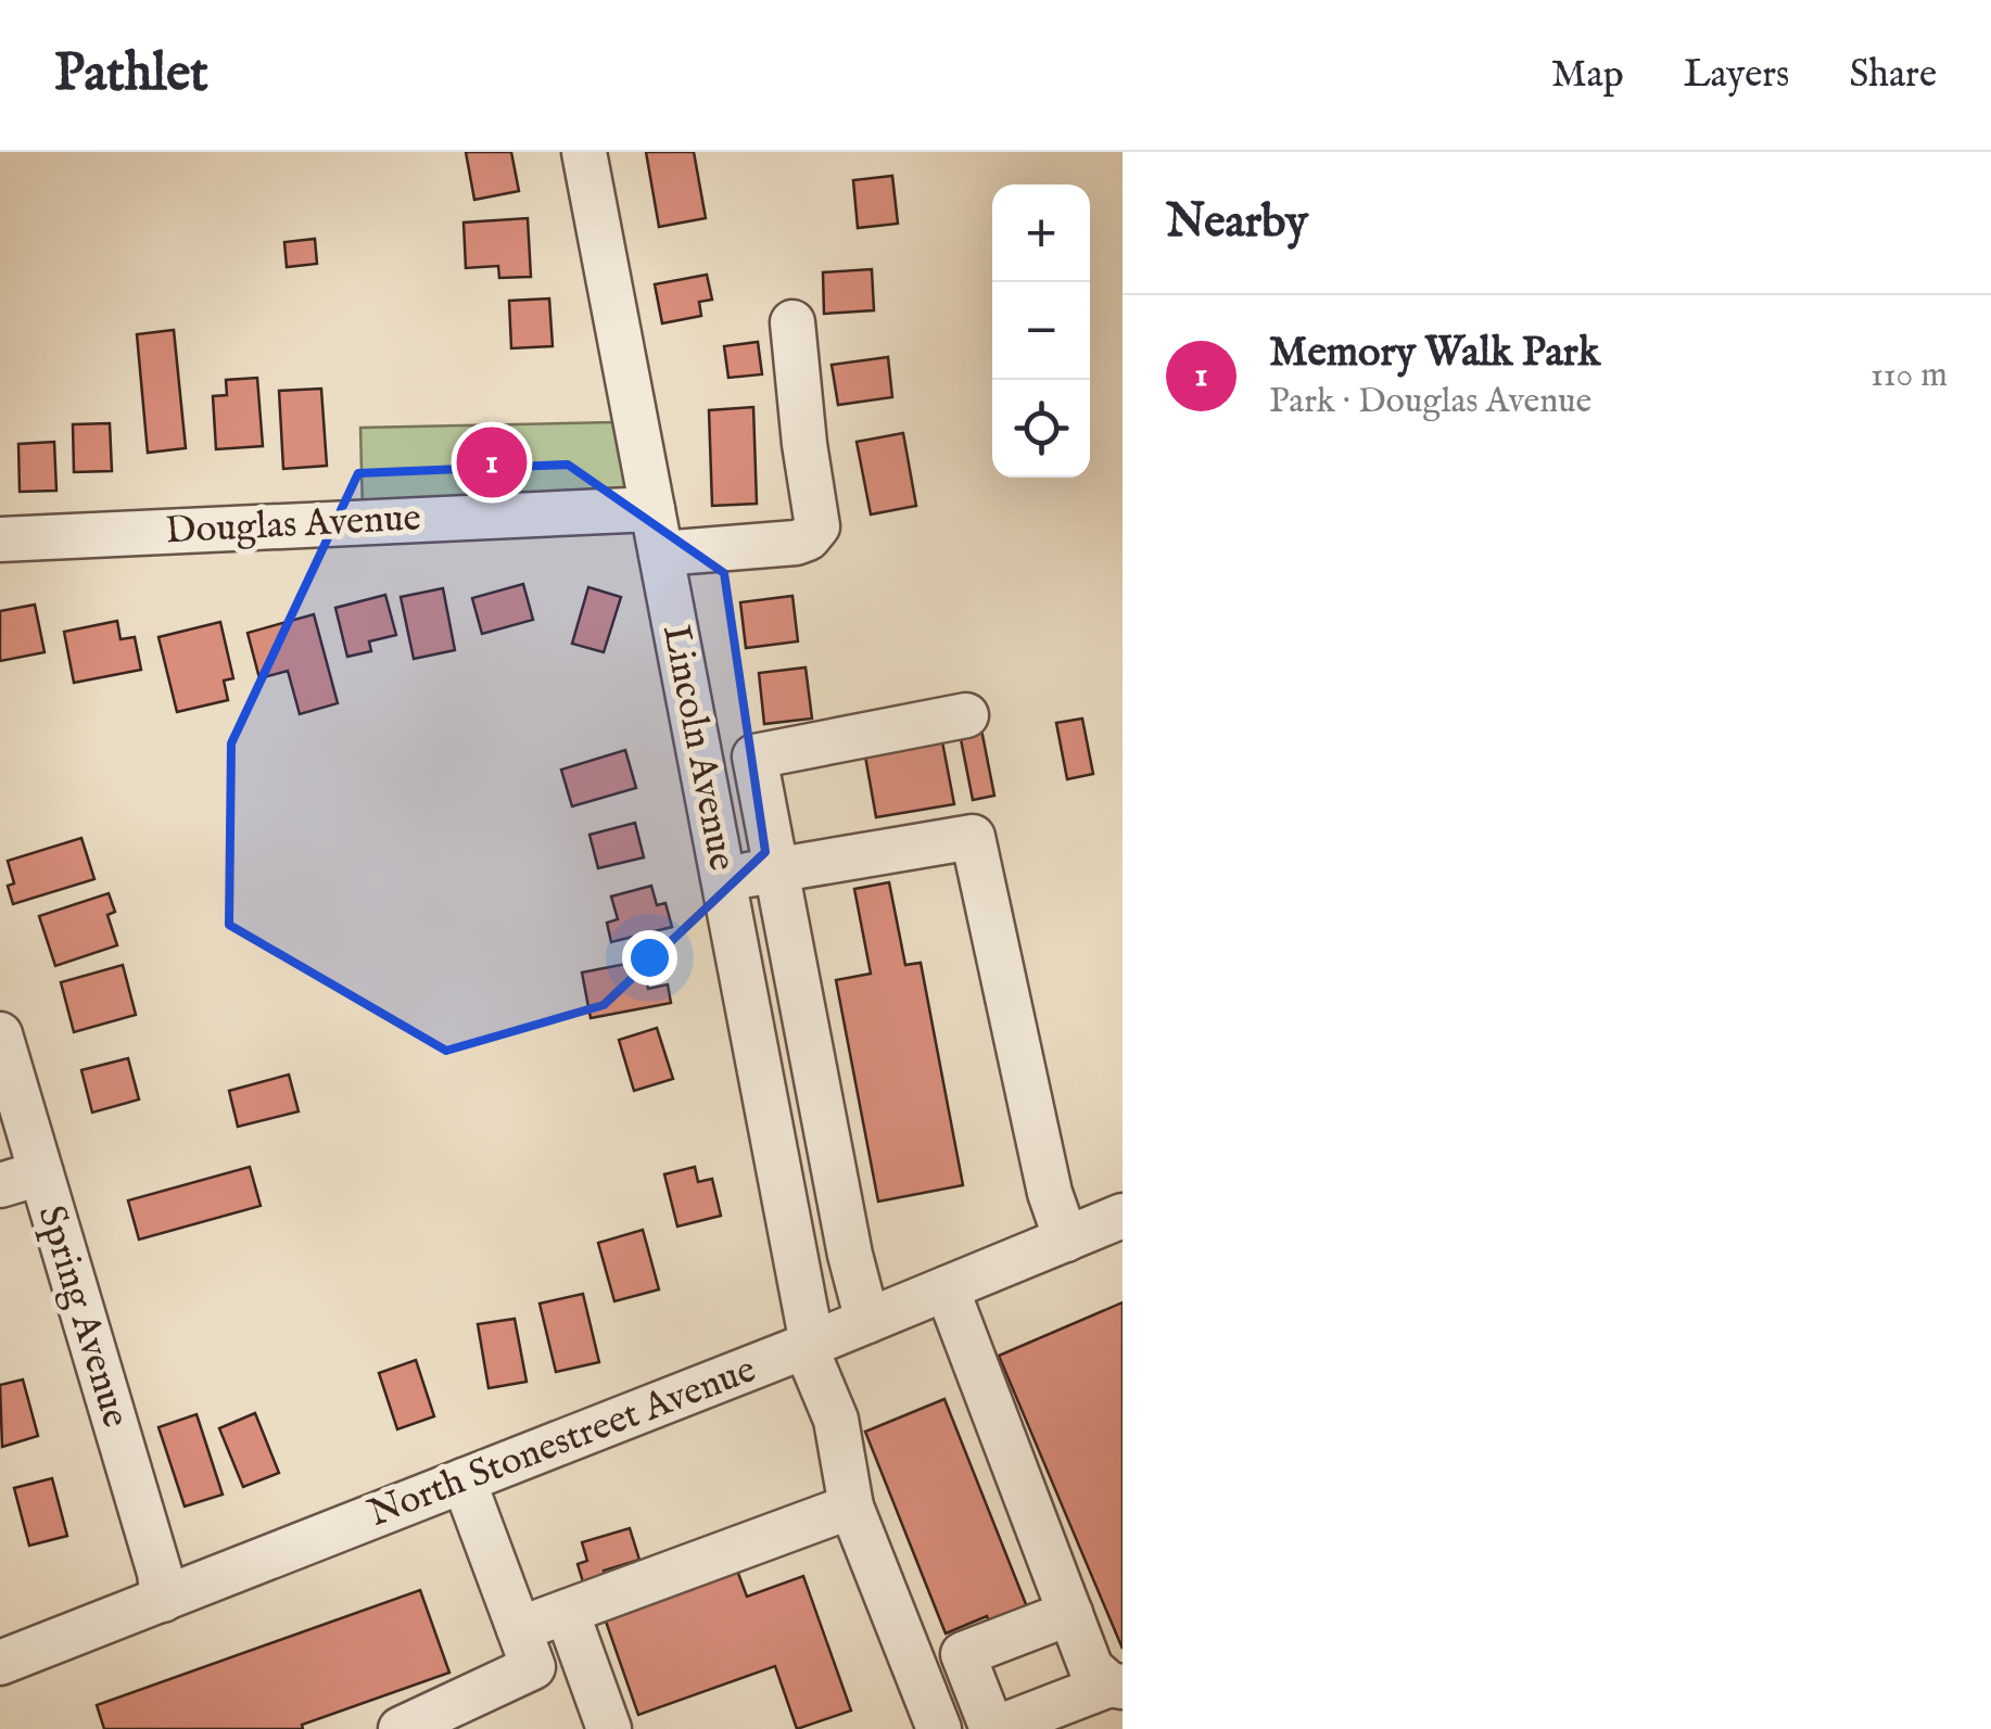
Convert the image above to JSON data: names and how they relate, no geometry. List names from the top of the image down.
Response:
{
  "streets": {
    "street": [
      "Douglas Avenue",
      "Lincoln Avenue",
      "Spring Avenue",
      "North Stonestreet Avenue"
    ]
  },
  "crossings": [
    ["Douglas Avenue", "Lincoln Avenue"],
    ["Lincoln Avenue", "North Stonestreet Avenue"],
    ["Spring Avenue", "North Stonestreet Avenue"]
  ],
  "page": {
    "header": "Pathlet",
    "nav": ["Map", "Layers", "Share"],
    "heading": "Nearby",
    "map_buttons": ["+", "−"],
    "list": [
      {
        "mark": "1",
        "name": "Memory Walk Park",
        "note": "Park · Douglas Avenue",
        "value": "110 m"
      }
    ],
    "pins": "1"
  }
}
